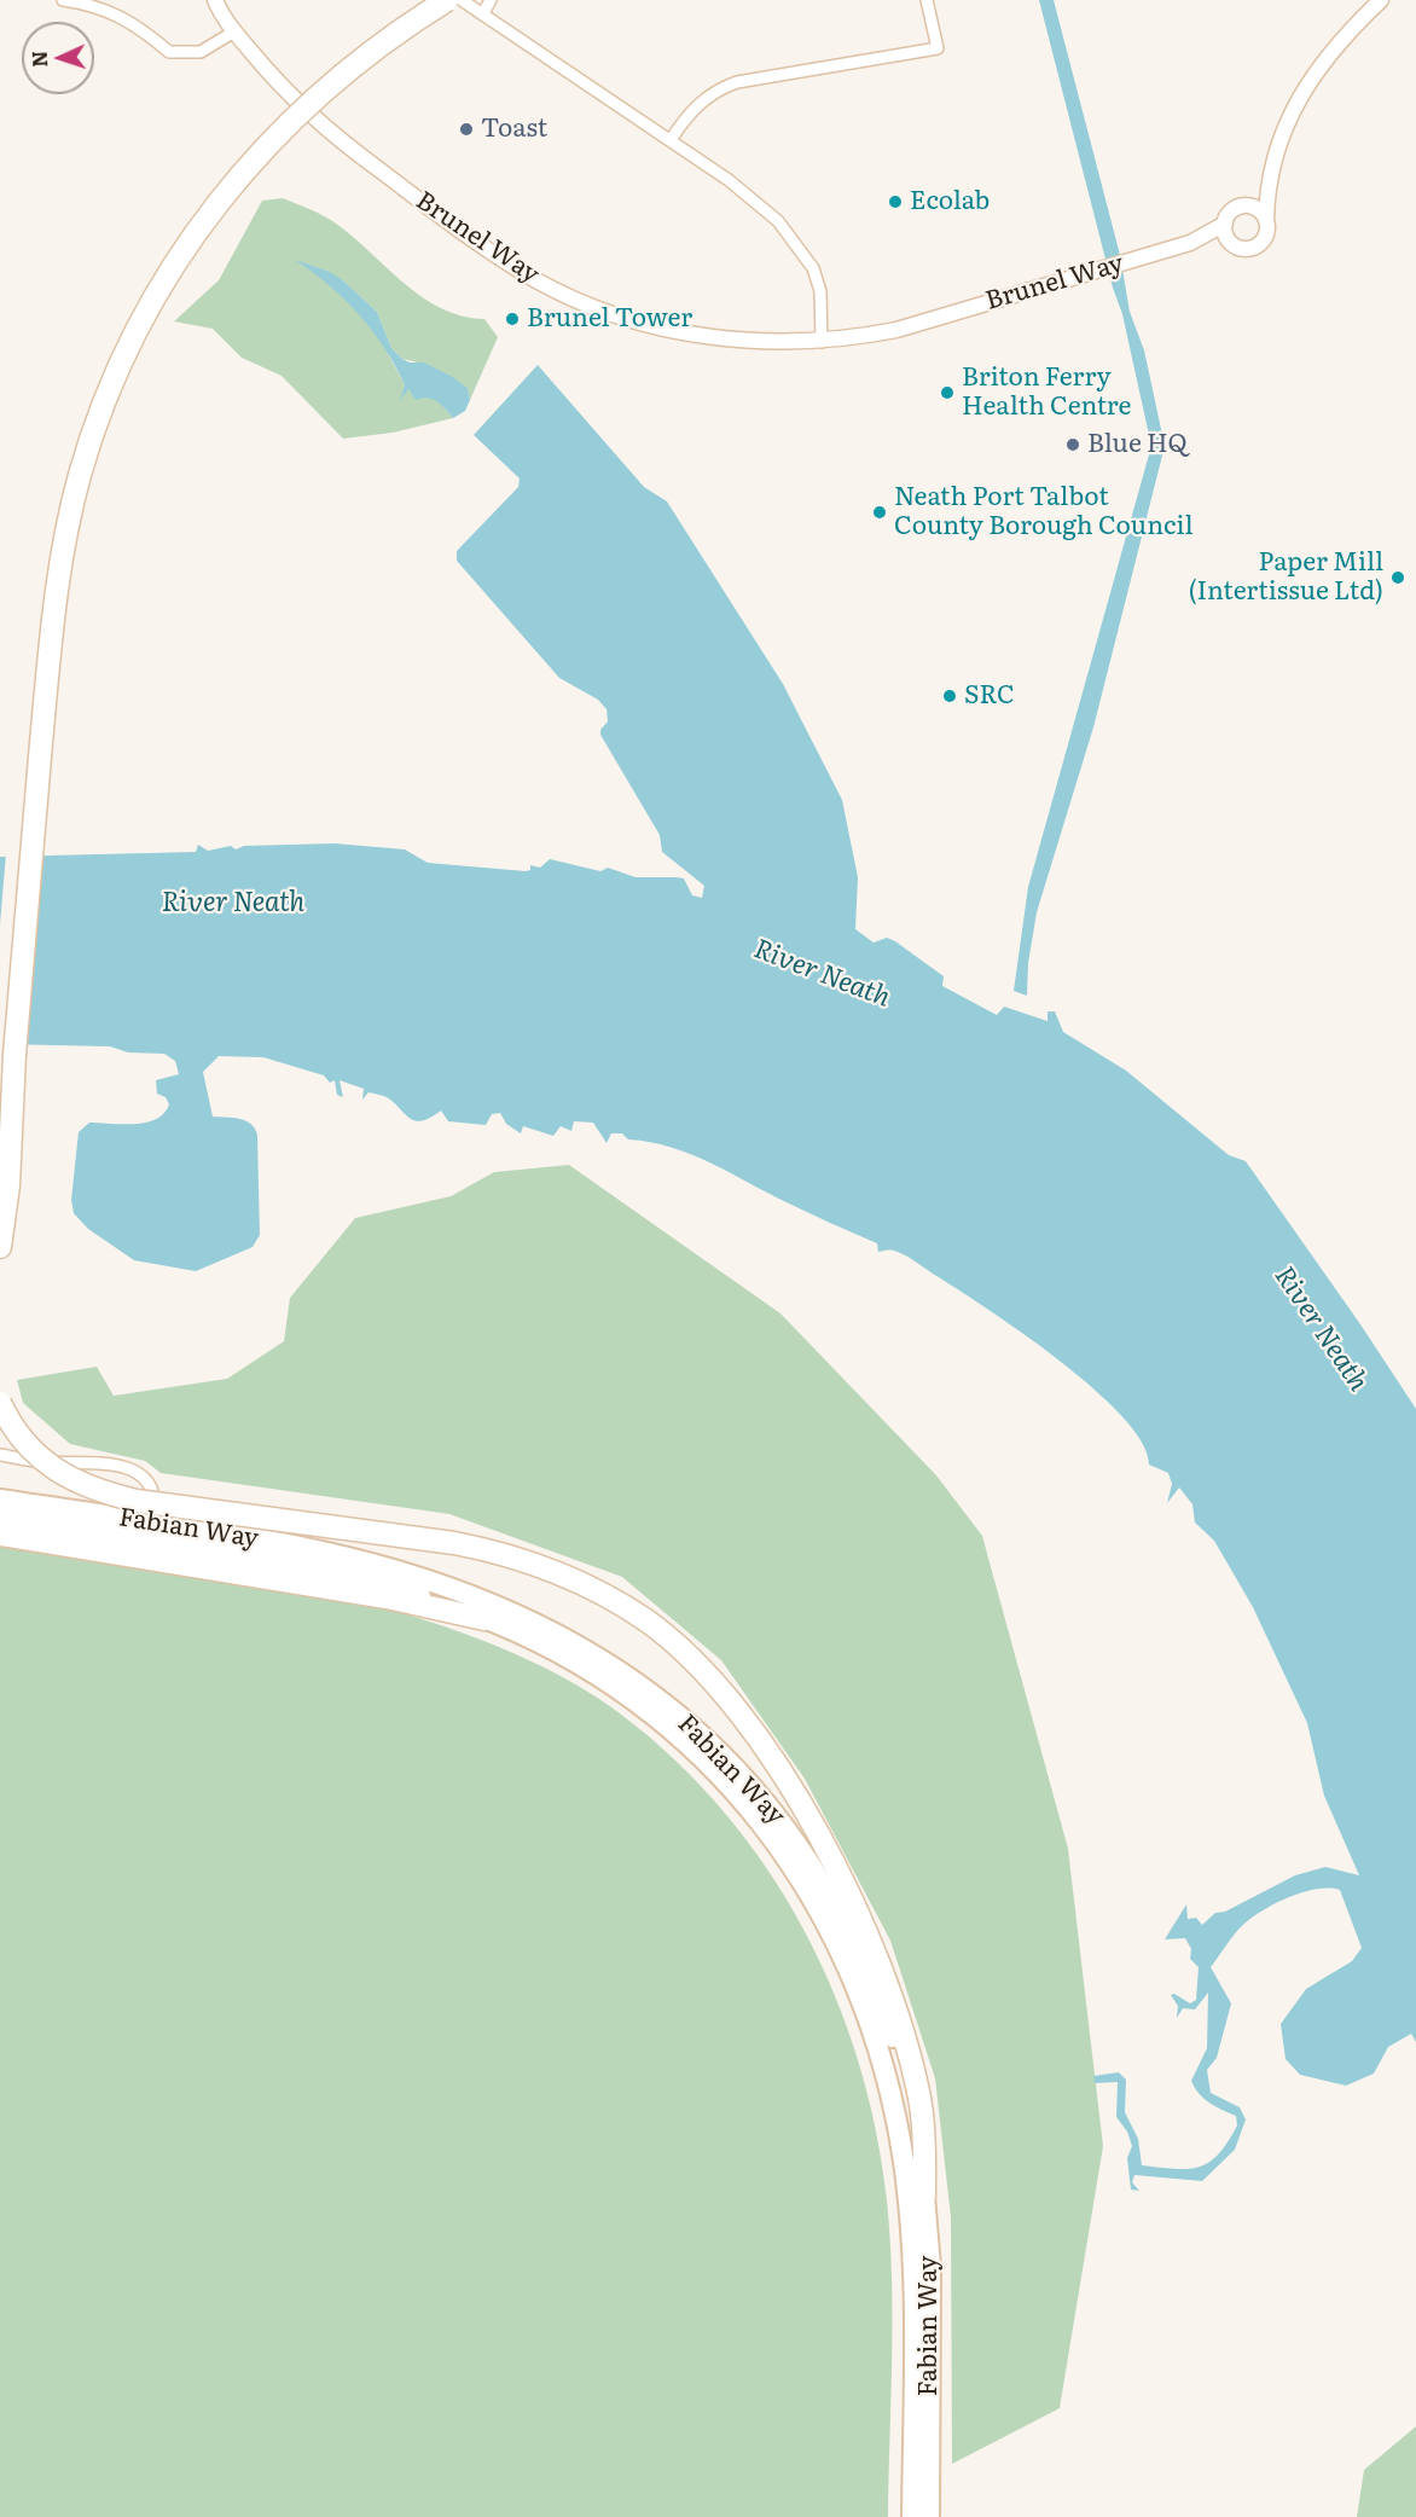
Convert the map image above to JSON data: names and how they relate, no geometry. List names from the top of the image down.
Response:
{
  "streets": {
    "highway": ["Fabian Way"],
    "street": ["Brunel Way"]
  },
  "water": ["River Neath"],
  "places": [
    "Toast",
    "Ecolab",
    "Brunel Tower",
    "Briton Ferry Health Centre",
    "Blue HQ",
    "Neath Port Talbot County Borough Council",
    "Paper Mill (Intertissue Ltd)",
    "SRC"
  ],
  "north": "left"
}
